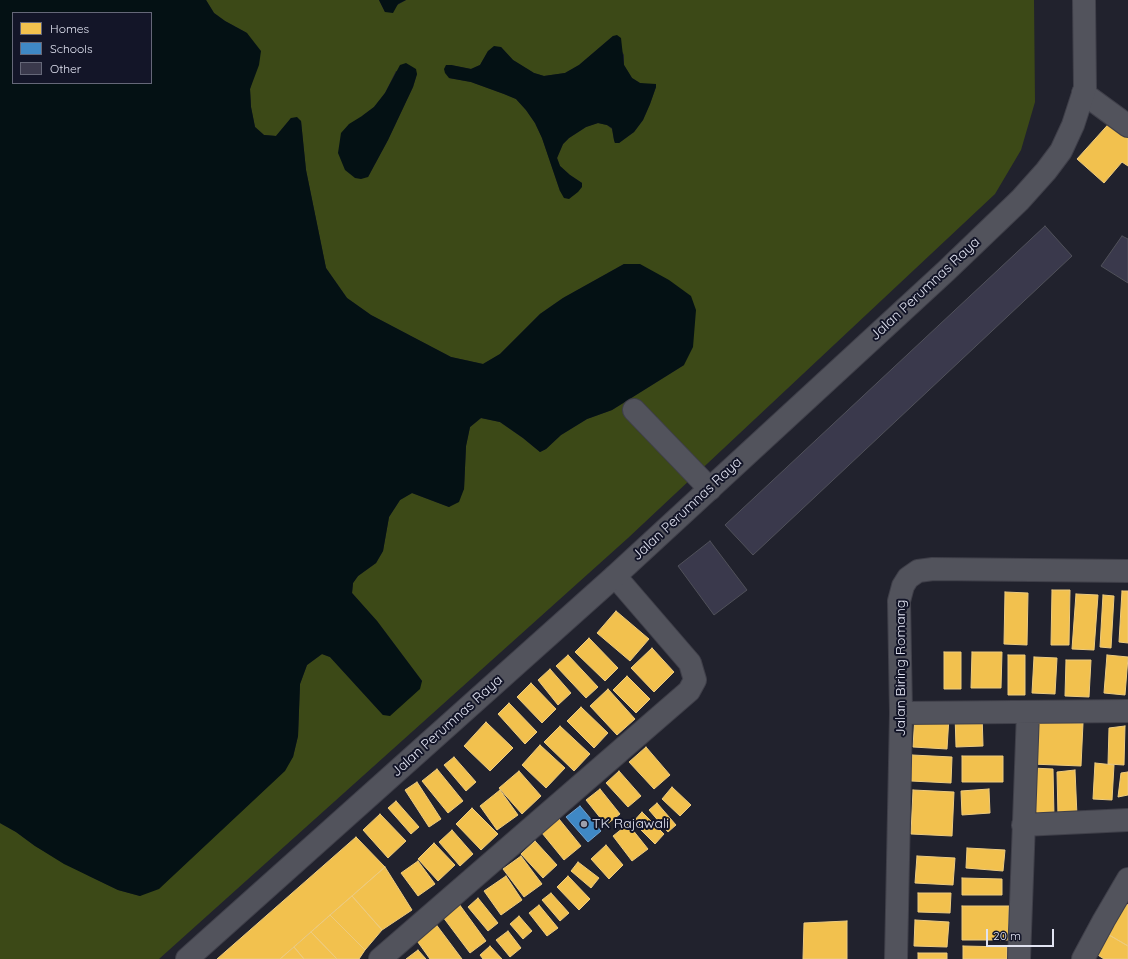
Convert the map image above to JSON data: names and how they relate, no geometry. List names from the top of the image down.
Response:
{
  "streets": {
    "street": ["Jalan Perumnas Raya", "Jalan Biring Romang"]
  },
  "places": ["TK Rajawali"],
  "legend": ["Homes", "Schools", "Other"],
  "scale_bar": "20 m"
}
